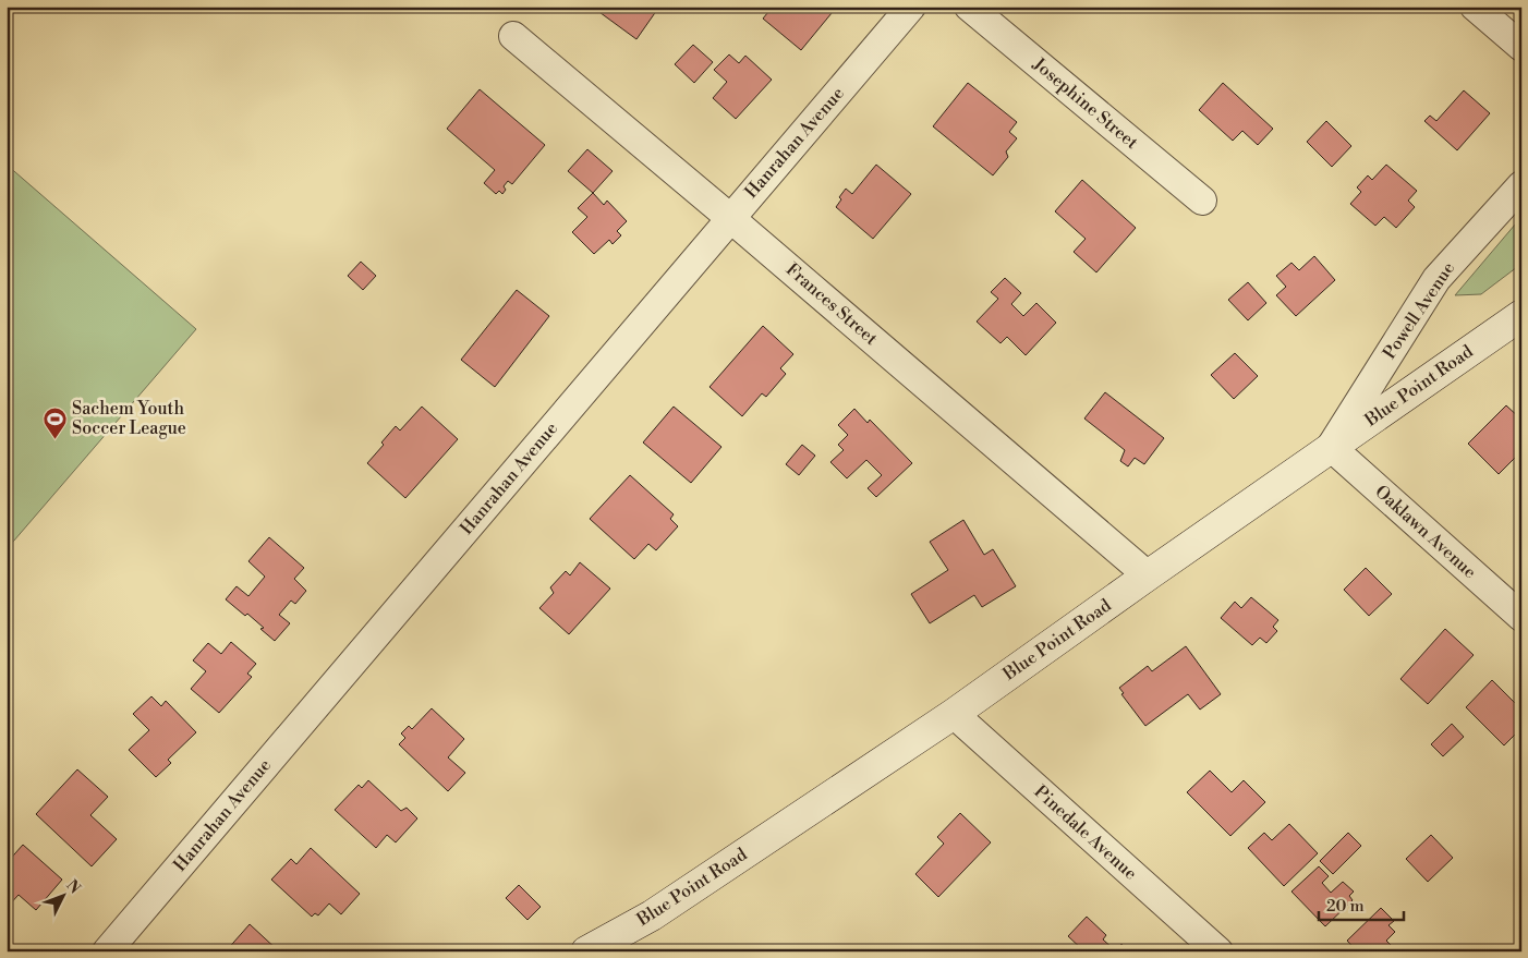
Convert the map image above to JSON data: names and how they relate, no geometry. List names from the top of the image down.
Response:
{
  "streets": {
    "street": [
      "Josephine Street",
      "Hanrahan Avenue",
      "Frances Street",
      "Powell Avenue",
      "Blue Point Road",
      "Oaklawn Avenue",
      "Pinedale Avenue"
    ]
  },
  "crossings": [
    ["Hanrahan Avenue", "Frances Street"],
    ["Frances Street", "Blue Point Road"],
    ["Powell Avenue", "Blue Point Road"],
    ["Powell Avenue", "Oaklawn Avenue"],
    ["Blue Point Road", "Oaklawn Avenue"],
    ["Blue Point Road", "Pinedale Avenue"]
  ],
  "places": {
    "sports": ["Sachem Youth Soccer League"]
  },
  "scale_bar": "20 m",
  "north": "top right"
}
